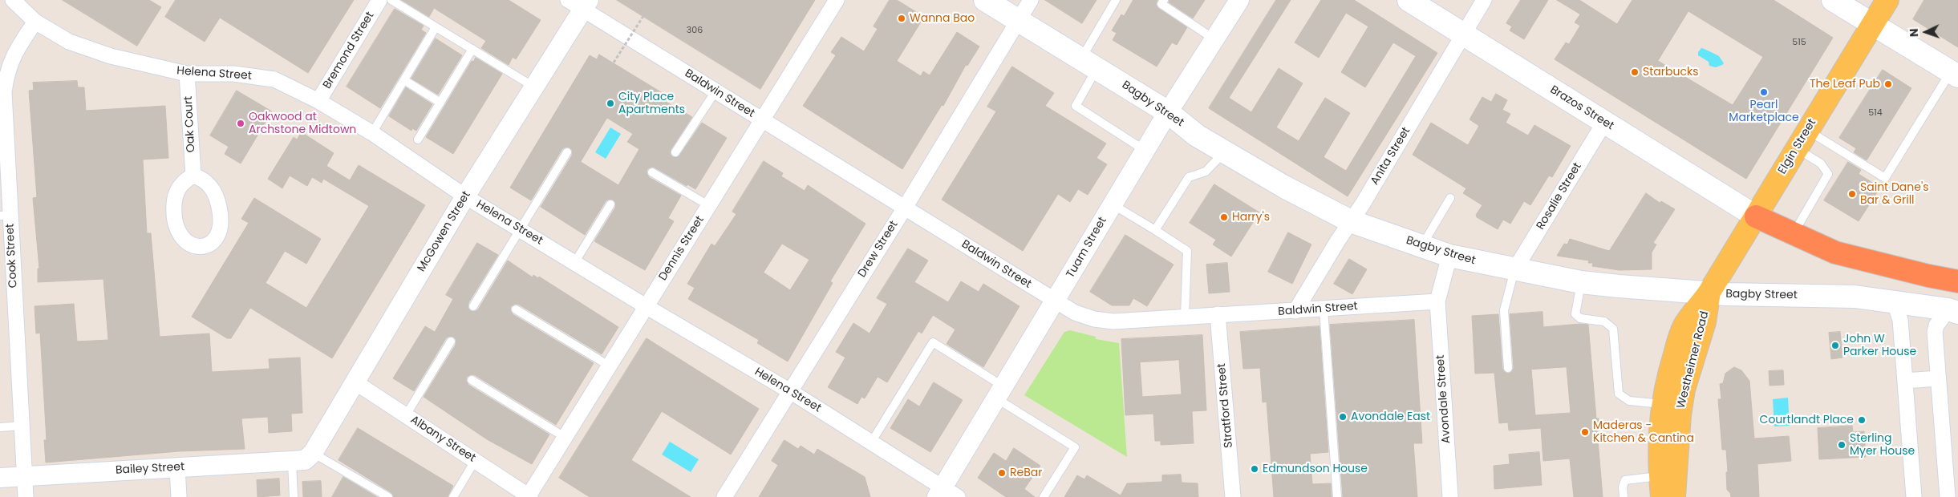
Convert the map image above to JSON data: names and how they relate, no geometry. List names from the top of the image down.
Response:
{
  "streets": {
    "main road": [
      "Bagby Street",
      "Brazos Street",
      "Elgin Street",
      "Westheimer Road"
    ],
    "street": [
      "Bremond Street",
      "Helena Street",
      "Baldwin Street",
      "Oak Court",
      "Anita Street",
      "Rosalie Street",
      "McGowen Street",
      "Tuam Street",
      "Dennis Street",
      "Drew Street",
      "Cook Street",
      "Avondale Street",
      "Stratford Street",
      "Albany Street",
      "Bailey Street"
    ]
  },
  "crossings": [
    ["Bremond Street", "Helena Street"],
    ["Helena Street", "Oak Court"],
    ["Helena Street", "McGowen Street"],
    ["Helena Street", "Tuam Street"],
    ["Helena Street", "Dennis Street"],
    ["Helena Street", "Drew Street"],
    ["Helena Street", "Cook Street"],
    ["Baldwin Street", "Anita Street"],
    ["Baldwin Street", "McGowen Street"],
    ["Baldwin Street", "Tuam Street"],
    ["Baldwin Street", "Dennis Street"],
    ["Baldwin Street", "Drew Street"],
    ["Baldwin Street", "Avondale Street"],
    ["Baldwin Street", "Stratford Street"],
    ["Bagby Street", "Elgin Street"],
    ["Bagby Street", "Anita Street"],
    ["Bagby Street", "Rosalie Street"],
    ["Bagby Street", "Tuam Street"],
    ["Bagby Street", "Drew Street"],
    ["Bagby Street", "Westheimer Road"],
    ["Brazos Street", "Elgin Street"],
    ["Brazos Street", "Anita Street"],
    ["Brazos Street", "Rosalie Street"],
    ["Elgin Street", "Westheimer Road"],
    ["McGowen Street", "Albany Street"],
    ["McGowen Street", "Bailey Street"],
    ["Dennis Street", "Albany Street"],
    ["Cook Street", "Bailey Street"]
  ],
  "places": [
    "Wanna Bao",
    "Starbucks",
    "The Leaf Pub",
    "Pearl Marketplace",
    "City Place Apartments",
    "Oakwood at Archstone Midtown",
    "Saint Dane's Bar & Grill",
    "Harry's",
    "John W Parker House",
    "Avondale East",
    "Courtlandt Place",
    "Maderas - Kitchen & Cantina",
    "Sterling Myer House",
    "Edmundson House",
    "ReBar"
  ],
  "house_numbers": ["306", "515", "514"],
  "north": "left"
}
